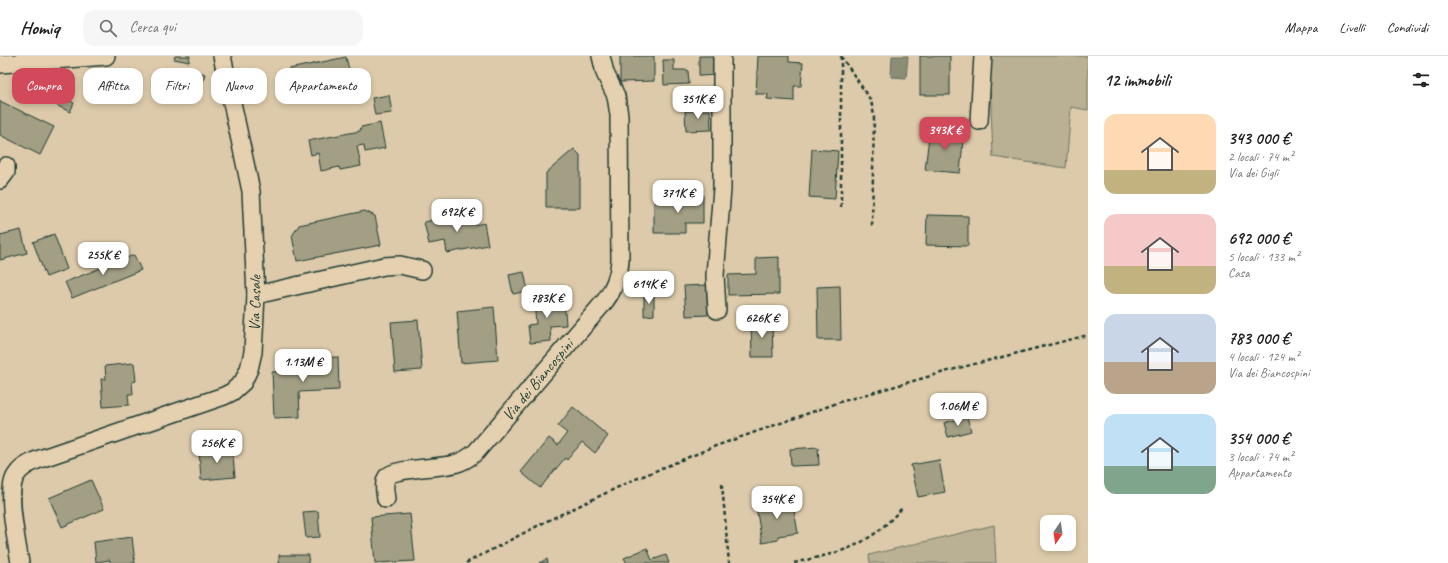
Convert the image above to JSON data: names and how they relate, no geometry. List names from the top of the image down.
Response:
{
  "streets": {
    "street": ["Via Casale", "Via dei Biancospini"]
  },
  "north": "bottom",
  "page": {
    "header": "Homiq",
    "search": "Cerca qui",
    "nav": ["Mappa", "Livelli", "Condividi"],
    "heading": "12 immobili",
    "chip": [
      "Compra",
      "Affitta",
      "Filtri",
      "Nuovo",
      "Appartamento"
    ],
    "price": [
      "351K €",
      "343K €",
      "371K €",
      "692K €",
      "255K €",
      "614K €",
      "783K €",
      "626K €",
      "1.13M €",
      "1.06M €",
      "256K €",
      "354K €"
    ],
    "list": [
      {
        "name": "343 000 €",
        "note": "2 locali · 74 m² · Via dei Gigli"
      },
      {
        "name": "692 000 €",
        "note": "5 locali · 133 m² · Casa"
      },
      {
        "name": "783 000 €",
        "note": "4 locali · 124 m² · Via dei Biancospini"
      },
      {
        "name": "354 000 €",
        "note": "3 locali · 74 m² · Appartamento"
      }
    ]
  }
}
